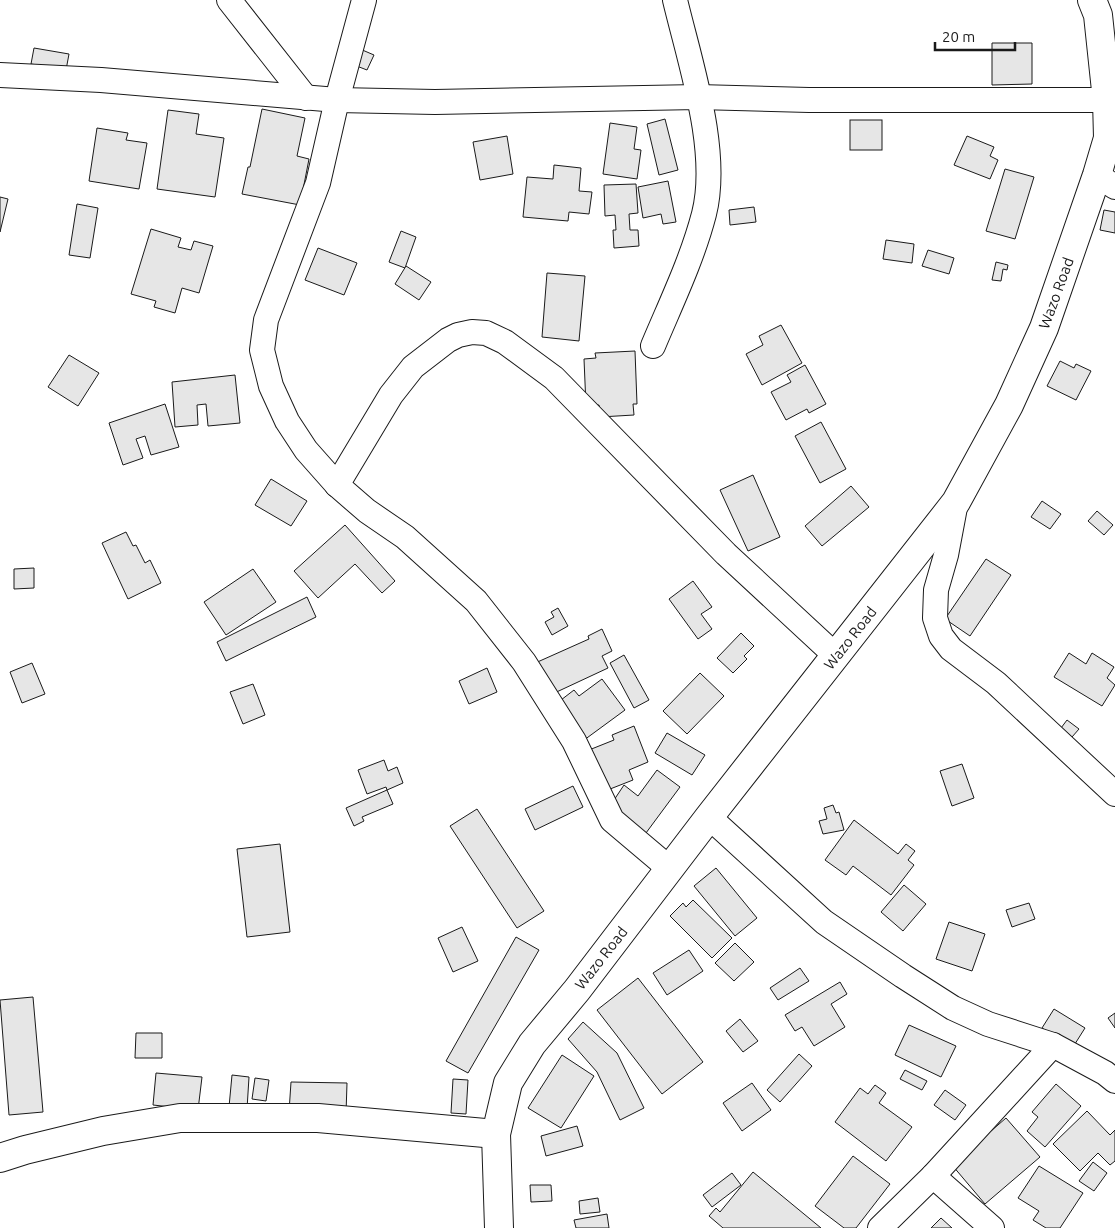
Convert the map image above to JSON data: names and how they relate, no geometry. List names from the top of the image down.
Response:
{
  "streets": {
    "main road": ["Wazo Road"]
  },
  "scale_bar": "20 m"
}
